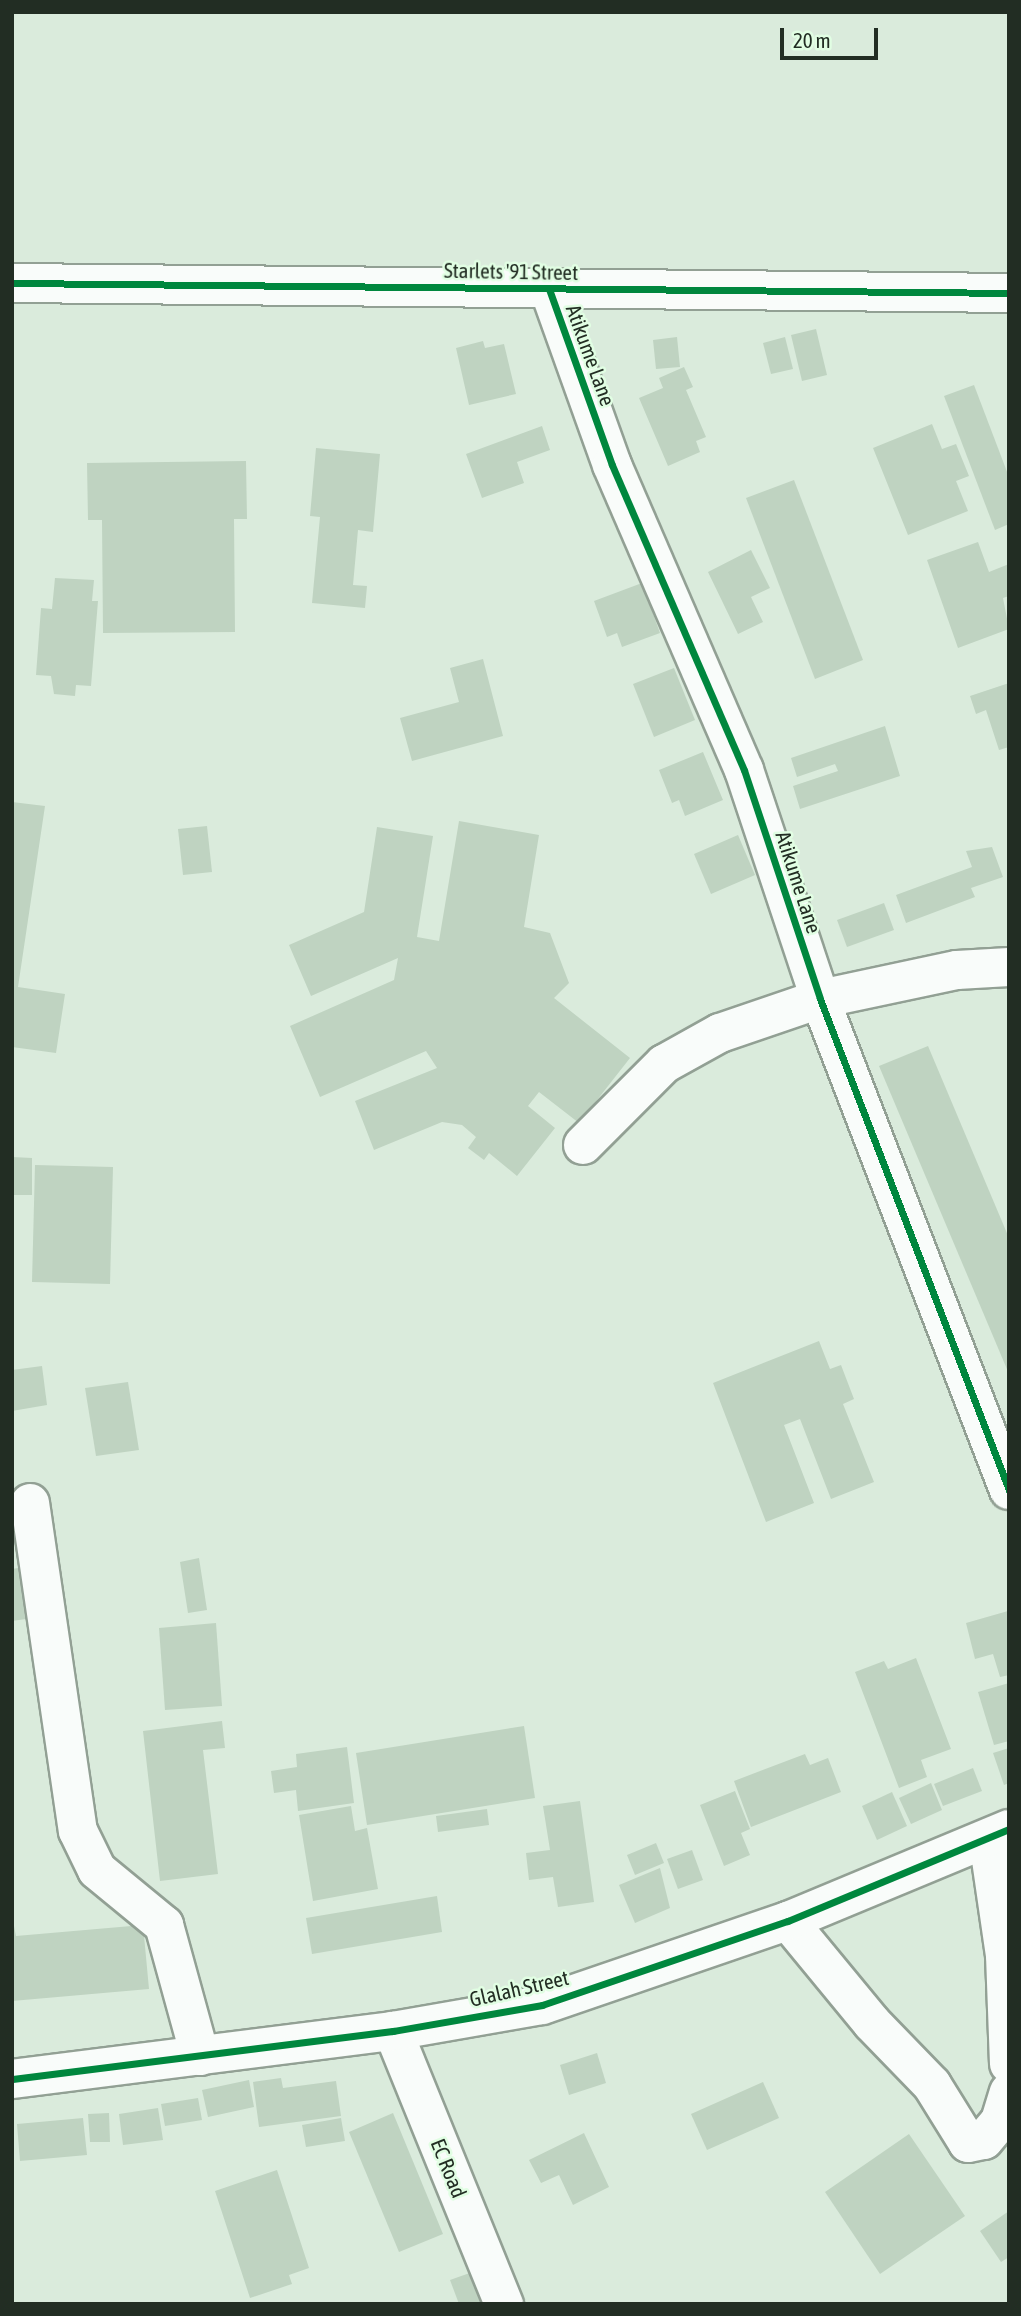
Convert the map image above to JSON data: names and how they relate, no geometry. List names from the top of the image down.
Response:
{
  "streets": {
    "street": [
      "Starlets '91 Street",
      "Atikume Lane",
      "Glalah Street",
      "EC Road"
    ]
  },
  "crossings": [
    ["Starlets '91 Street", "Atikume Lane"],
    ["Glalah Street", "EC Road"]
  ],
  "scale_bar": "20 m"
}
